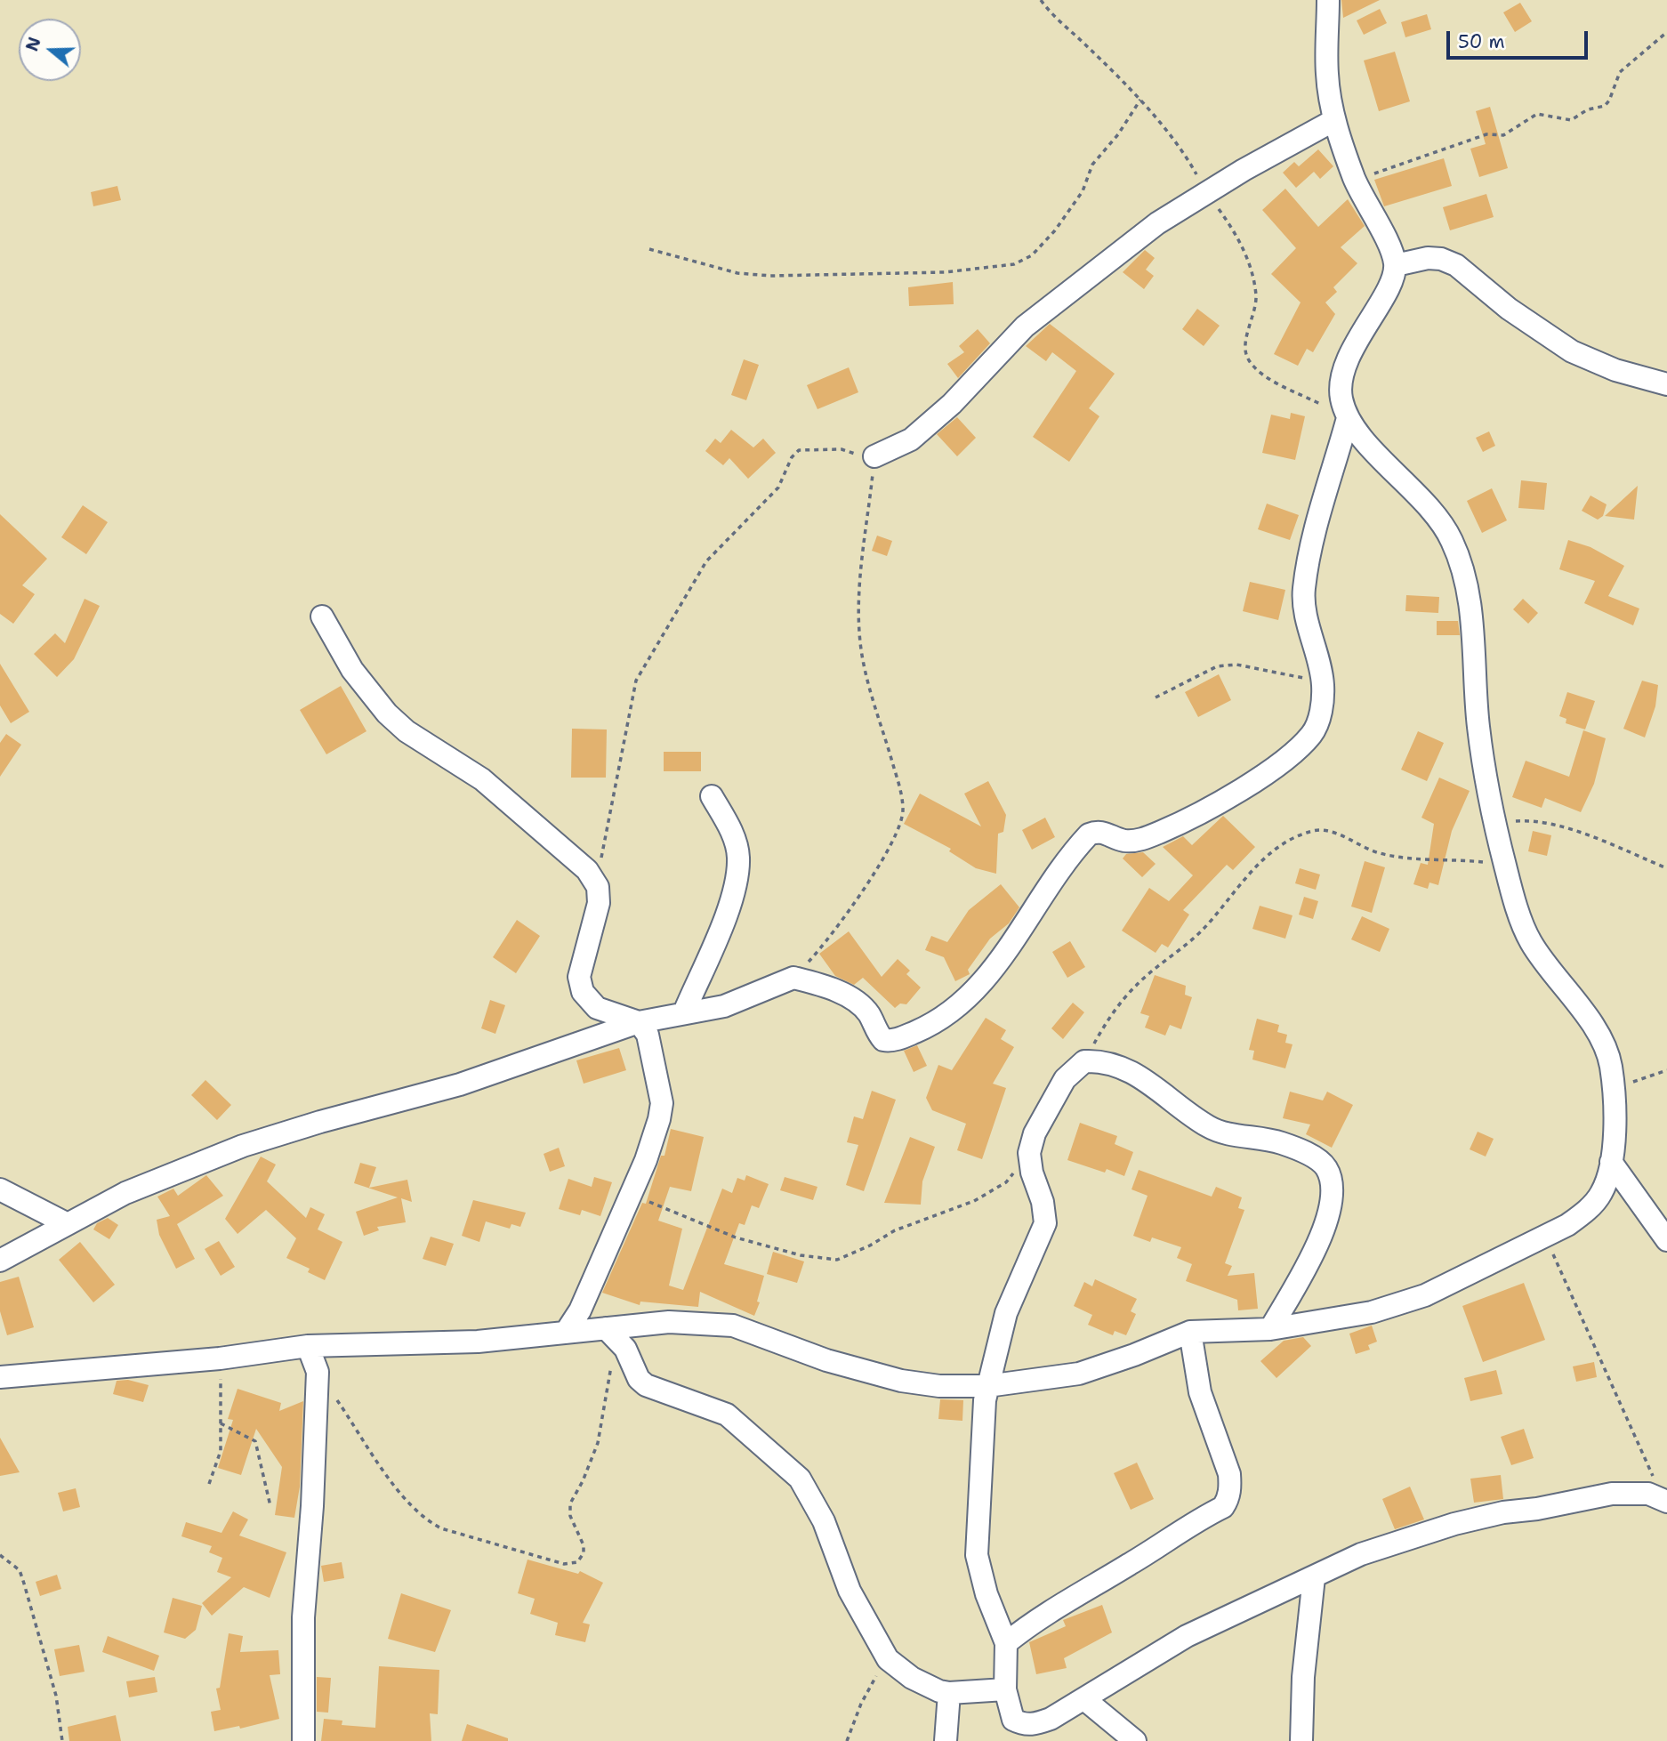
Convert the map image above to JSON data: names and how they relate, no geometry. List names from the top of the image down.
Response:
{
  "scale_bar": "50 m",
  "north": "left"
}
